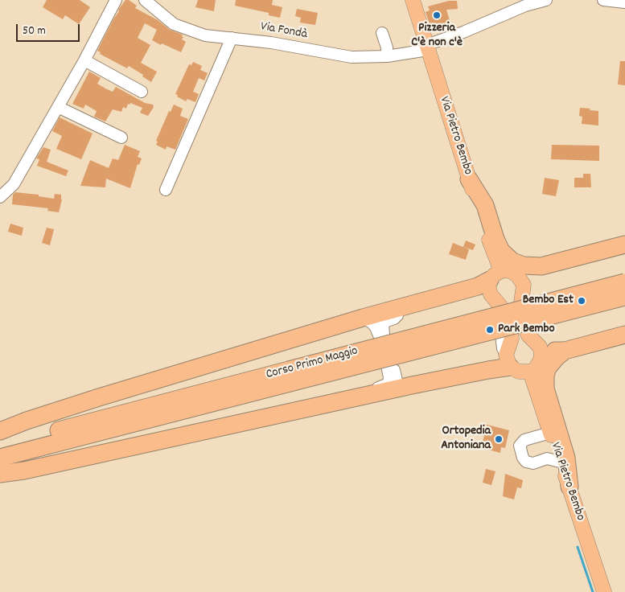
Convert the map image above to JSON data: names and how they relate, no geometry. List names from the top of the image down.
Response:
{
  "streets": {
    "highway": ["Corso Primo Maggio"],
    "main road": ["Via Pietro Bembo"],
    "street": ["Via Fondà"]
  },
  "crossings": [
    ["Via Fondà", "Via Pietro Bembo"]
  ],
  "places": [
    "Pizzeria C'è non c'è",
    "Bembo Est",
    "Park Bembo",
    "Ortopedia Antoniana"
  ],
  "scale_bar": "50 m"
}
